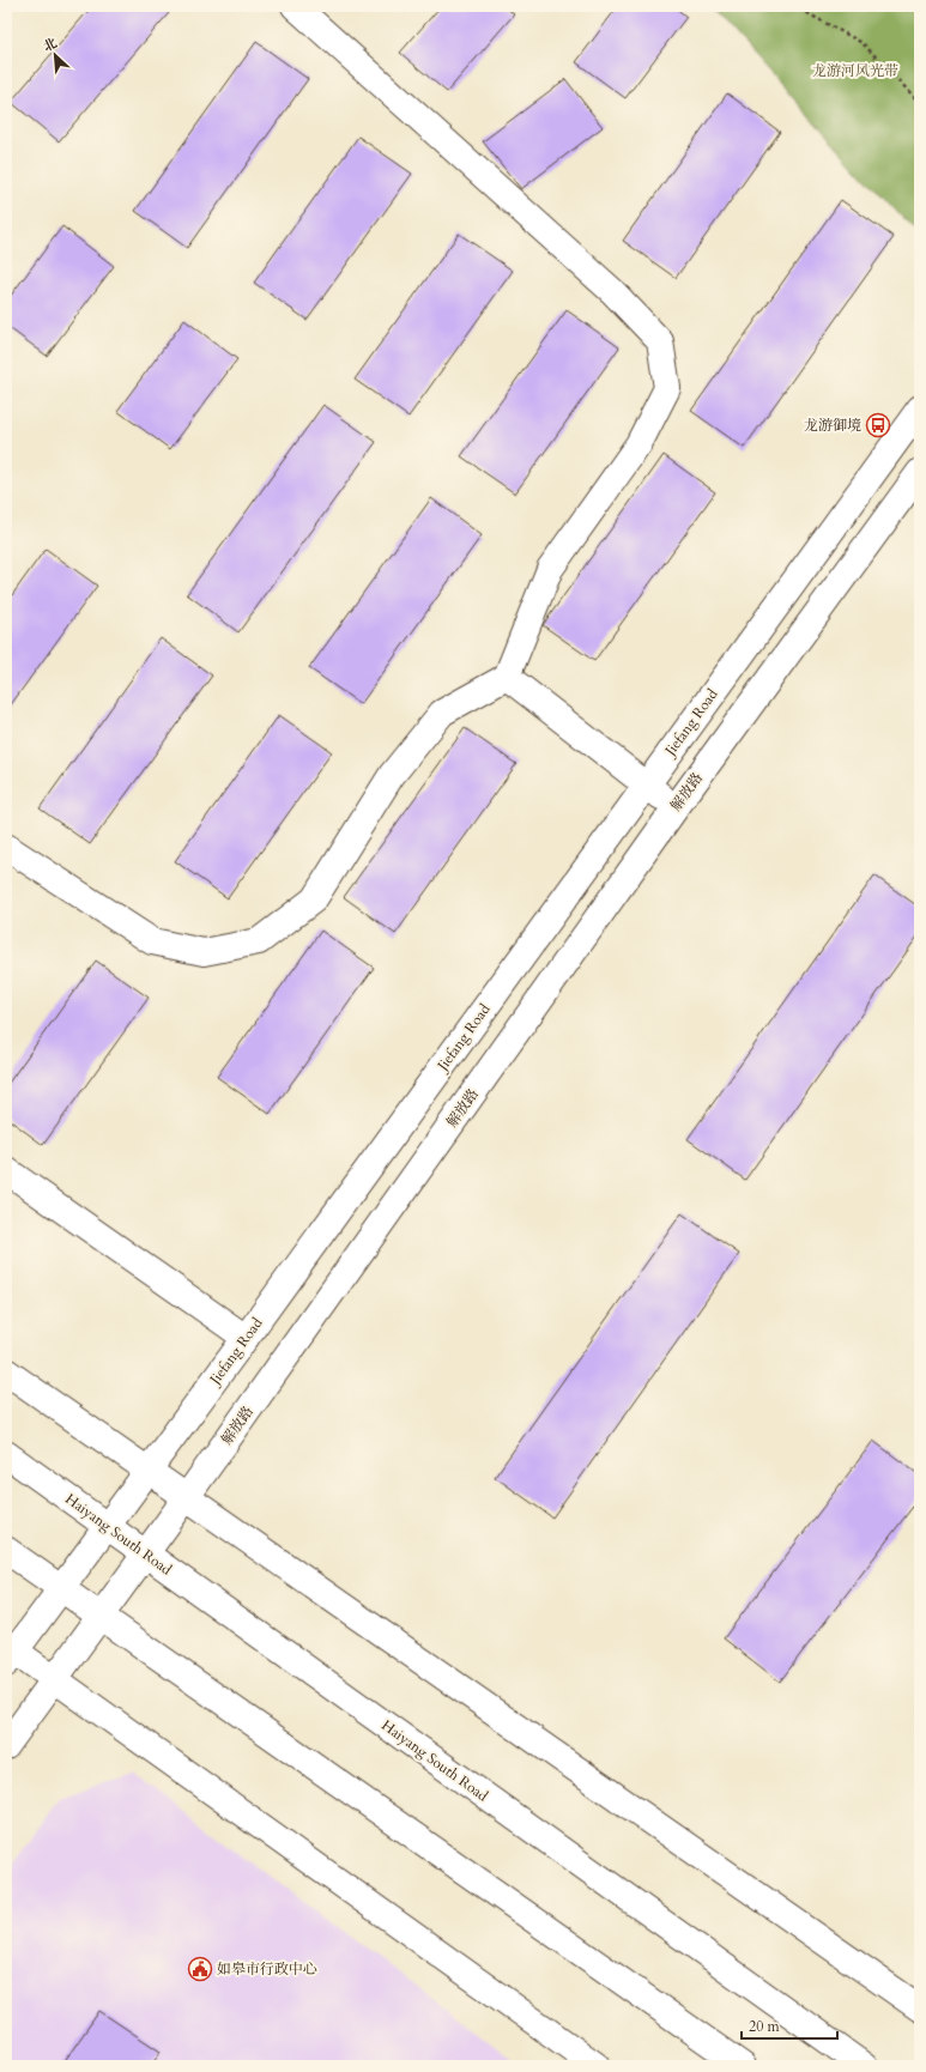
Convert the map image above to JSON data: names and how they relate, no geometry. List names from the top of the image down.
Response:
{
  "streets": {
    "street": ["Jiefang Road", "解放路", "Haiyang South Road"]
  },
  "crossings": [
    ["Jiefang Road", "Haiyang South Road"],
    ["解放路", "Haiyang South Road"]
  ],
  "parks": ["龙游河风光带"],
  "places": {
    "bus stop": ["龙游御境"],
    "public building": ["如皋市行政中心"]
  },
  "scale_bar": "20 m",
  "north": "top left"
}
